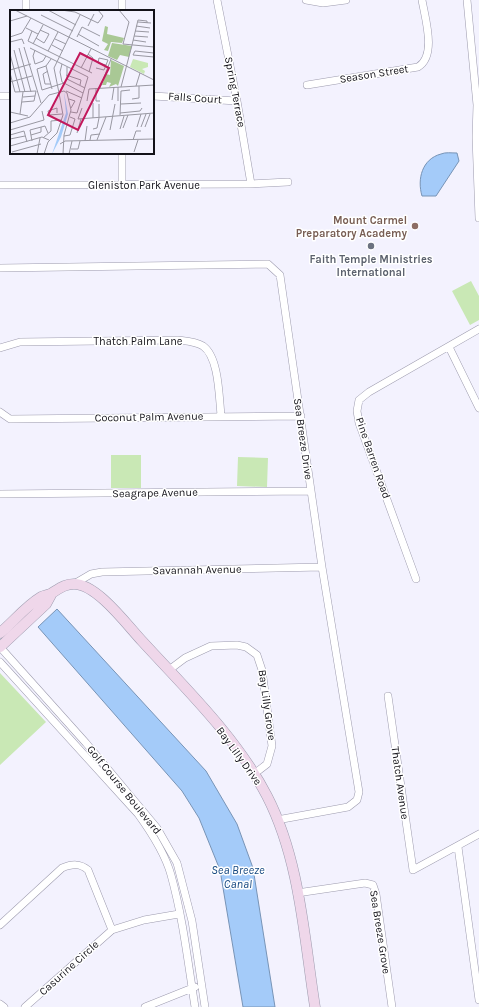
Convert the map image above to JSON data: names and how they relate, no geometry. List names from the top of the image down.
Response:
{
  "streets": {
    "main road": ["Bay Lilly Drive"],
    "street": [
      "Season Street",
      "Spring Terrace",
      "Falls Court",
      "Gleniston Park Avenue",
      "Thatch Palm Lane",
      "Coconut Palm Avenue",
      "Sea Breeze Drive",
      "Pine Barren Road",
      "Seagrape Avenue",
      "Savannah Avenue",
      "Bay Lilly Grove",
      "Thatch Avenue",
      "Golf Course Boulevard",
      "Sea Breeze Grove",
      "Casurine Circle"
    ]
  },
  "crossings": [
    ["Spring Terrace", "Falls Court"],
    ["Spring Terrace", "Gleniston Park Avenue"],
    ["Thatch Palm Lane", "Coconut Palm Avenue"],
    ["Coconut Palm Avenue", "Sea Breeze Drive"],
    ["Sea Breeze Drive", "Seagrape Avenue"],
    ["Sea Breeze Drive", "Savannah Avenue"],
    ["Sea Breeze Drive", "Bay Lilly Drive"],
    ["Savannah Avenue", "Bay Lilly Drive"],
    ["Bay Lilly Grove", "Bay Lilly Drive"],
    ["Bay Lilly Drive", "Sea Breeze Grove"],
    ["Golf Course Boulevard", "Casurine Circle"]
  ],
  "water": ["Sea Breeze Canal"],
  "places": ["Mount Carmel Preparatory Academy", "Faith Temple Ministries International"]
}
